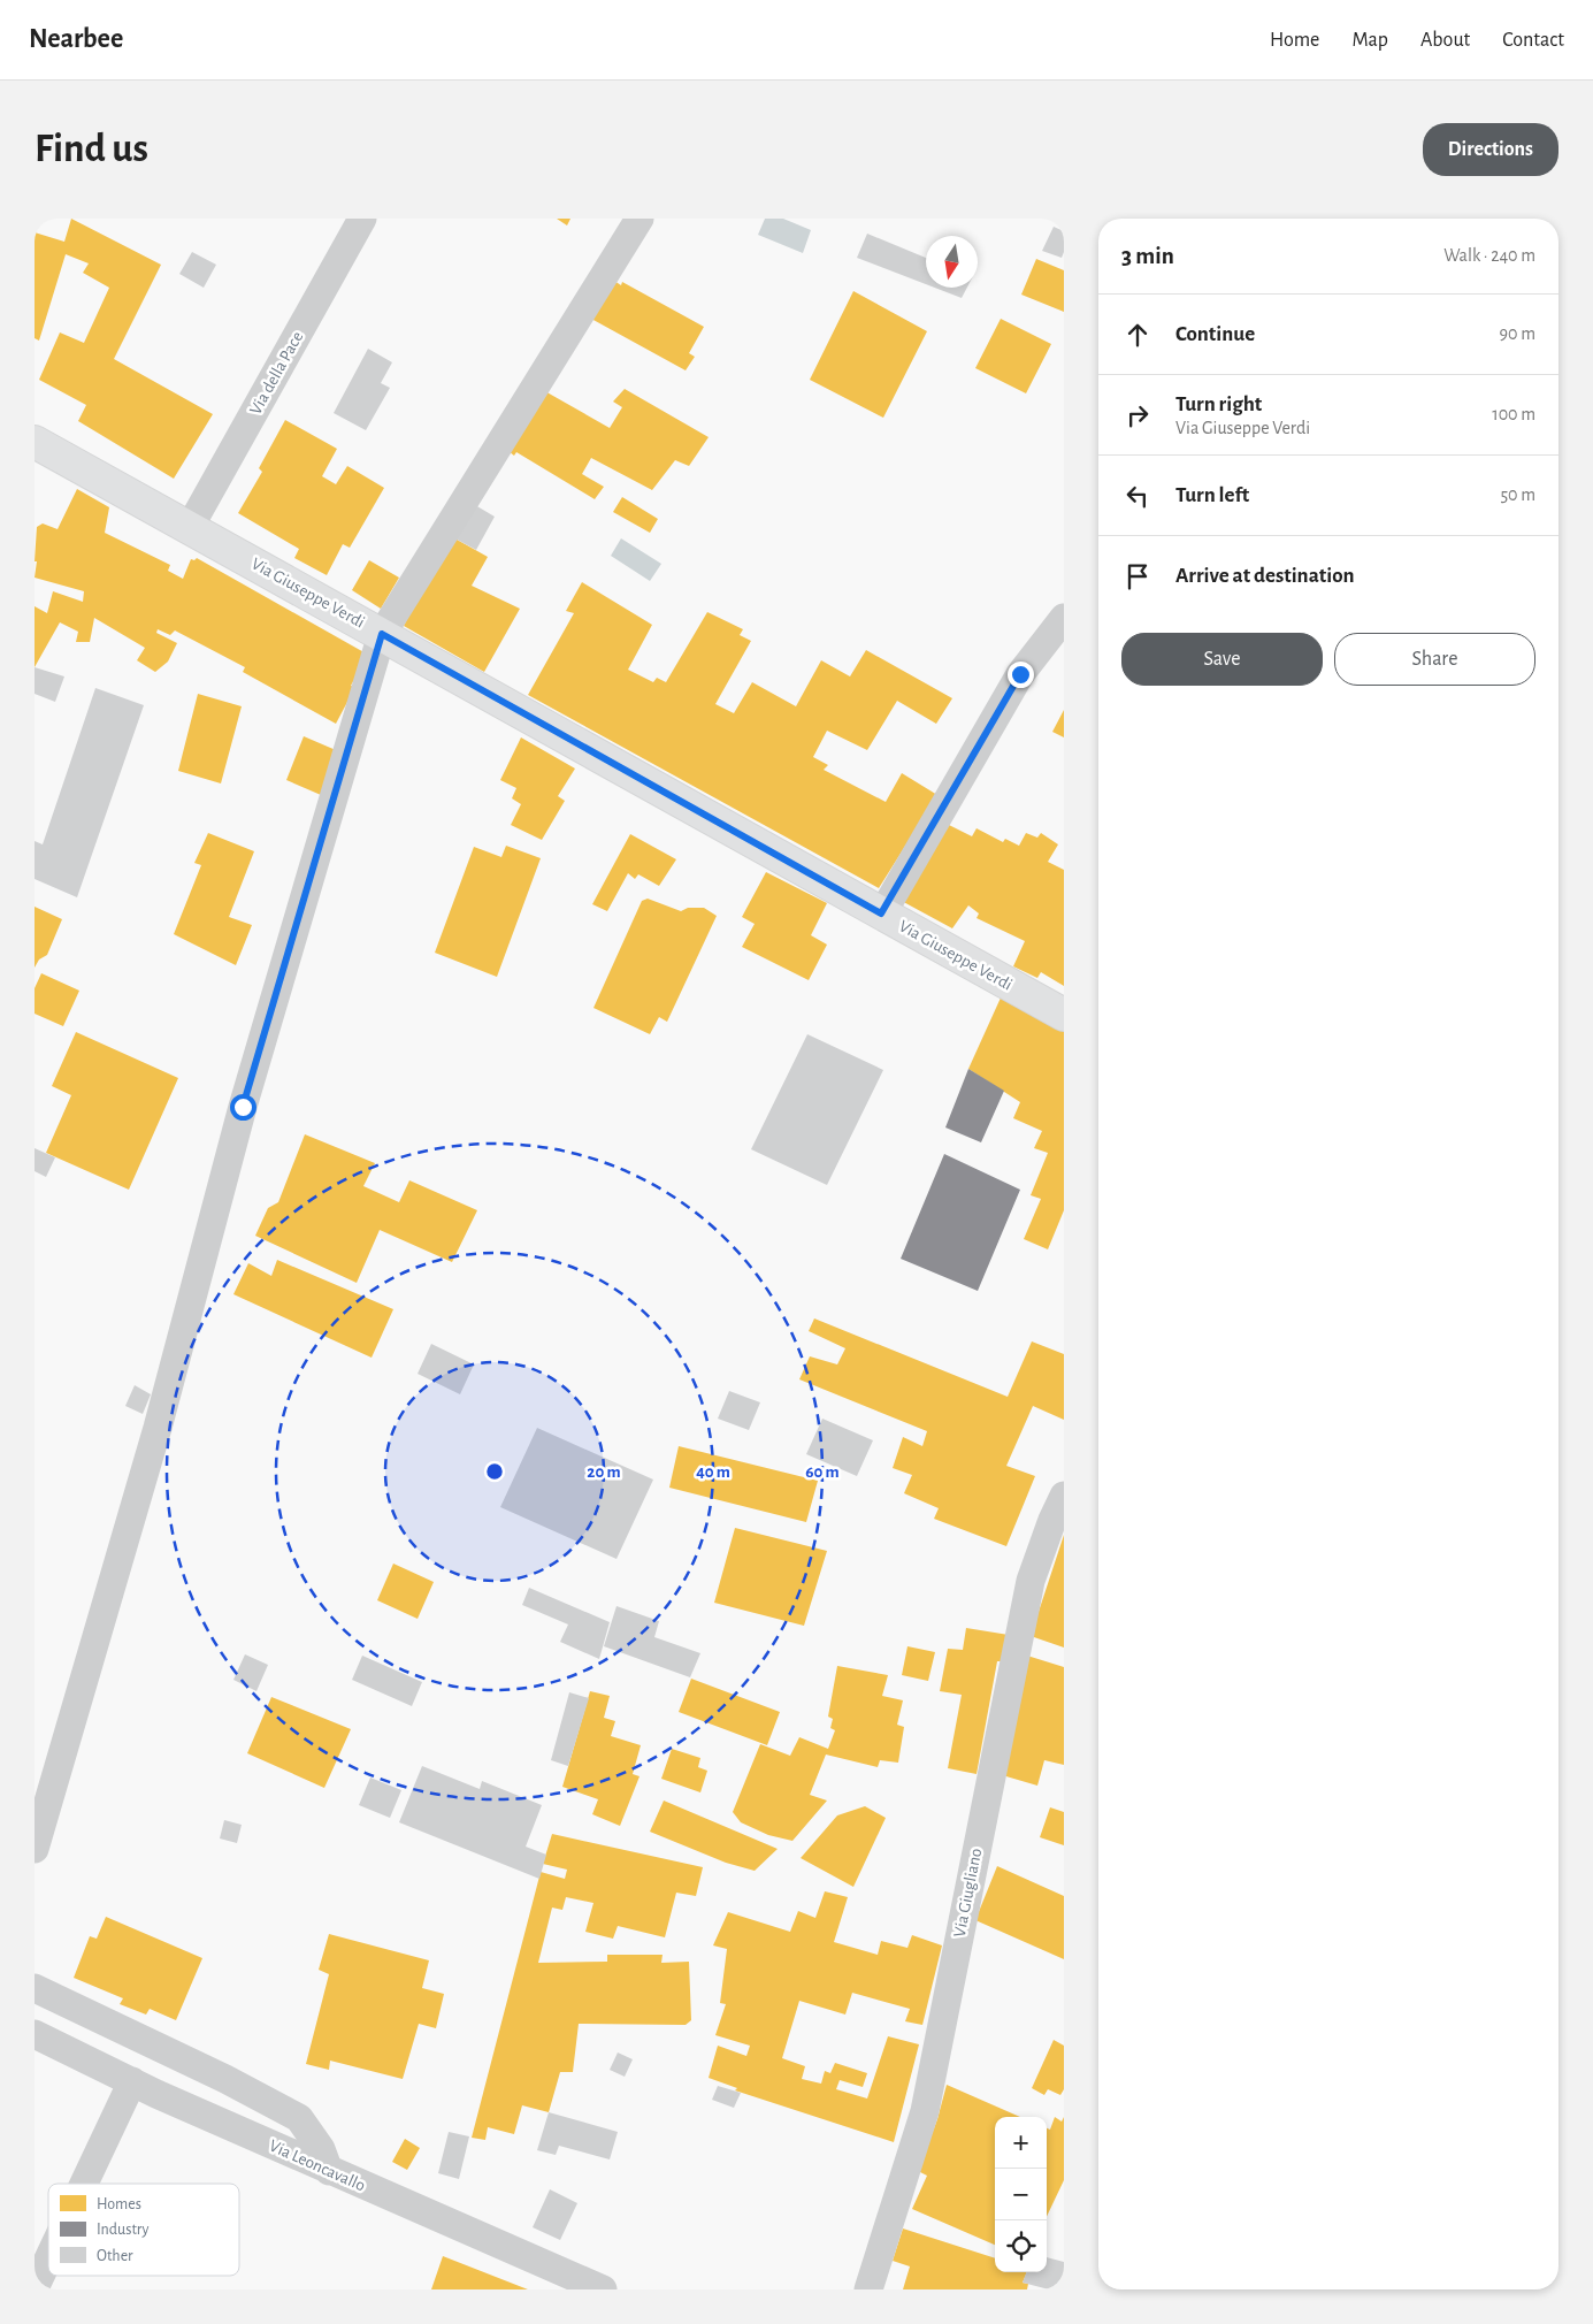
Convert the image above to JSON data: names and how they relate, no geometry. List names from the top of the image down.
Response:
{
  "streets": {
    "street": [
      "Via della Pace",
      "Via Giuseppe Verdi",
      "Via Giugliano",
      "Via Leoncavallo"
    ]
  },
  "crossings": [
    ["Via della Pace", "Via Giuseppe Verdi"]
  ],
  "legend": ["Homes", "Industry", "Other"],
  "north": "bottom",
  "page": {
    "header": "Nearbee",
    "nav": [
      "Home",
      "Map",
      "About",
      "Contact"
    ],
    "buttons": [
      "Directions",
      ["Save", "Share"]
    ],
    "title": "Find us",
    "heading": ["3 min", "Walk · 240 m"],
    "list": [
      ["Continue", "90 m"],
      ["Turn right", "Via Giuseppe Verdi", "100 m"],
      ["Turn left", "50 m"],
      "Arrive at destination"
    ],
    "map_buttons": ["+", "−"]
  },
  "rings": ["20 m", "40 m", "60 m"]
}
